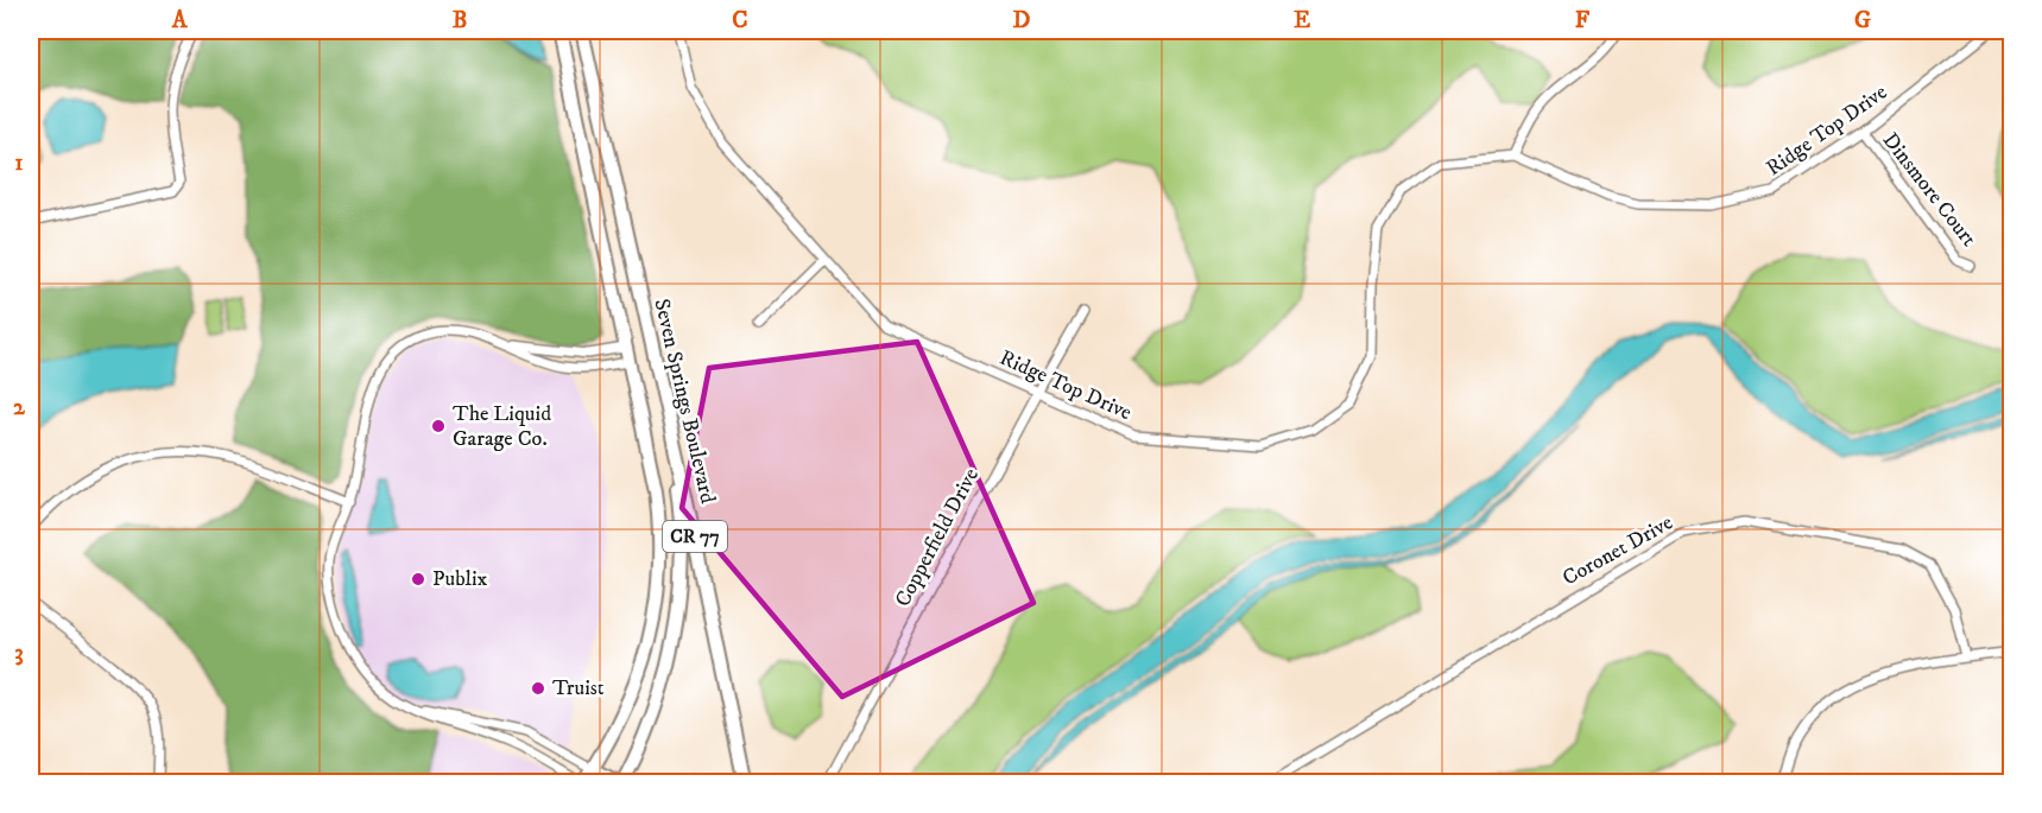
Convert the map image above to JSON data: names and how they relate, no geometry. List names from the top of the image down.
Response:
{
  "streets": {
    "main road": ["Seven Springs Boulevard", "CR 77"],
    "street": [
      "Ridge Top Drive",
      "Dinsmore Court",
      "Copperfield Drive",
      "Coronet Drive"
    ]
  },
  "crossings": [
    ["Ridge Top Drive", "Dinsmore Court"],
    ["Ridge Top Drive", "Copperfield Drive"],
    ["Seven Springs Boulevard", "CR 77"]
  ],
  "places": ["The Liquid Garage Co.", "Publix", "Truist"],
  "grid": {
    "columns": [
      "A",
      "B",
      "C",
      "D",
      "E",
      "F",
      "G"
    ],
    "rows": ["1", "2", "3"]
  }
}
